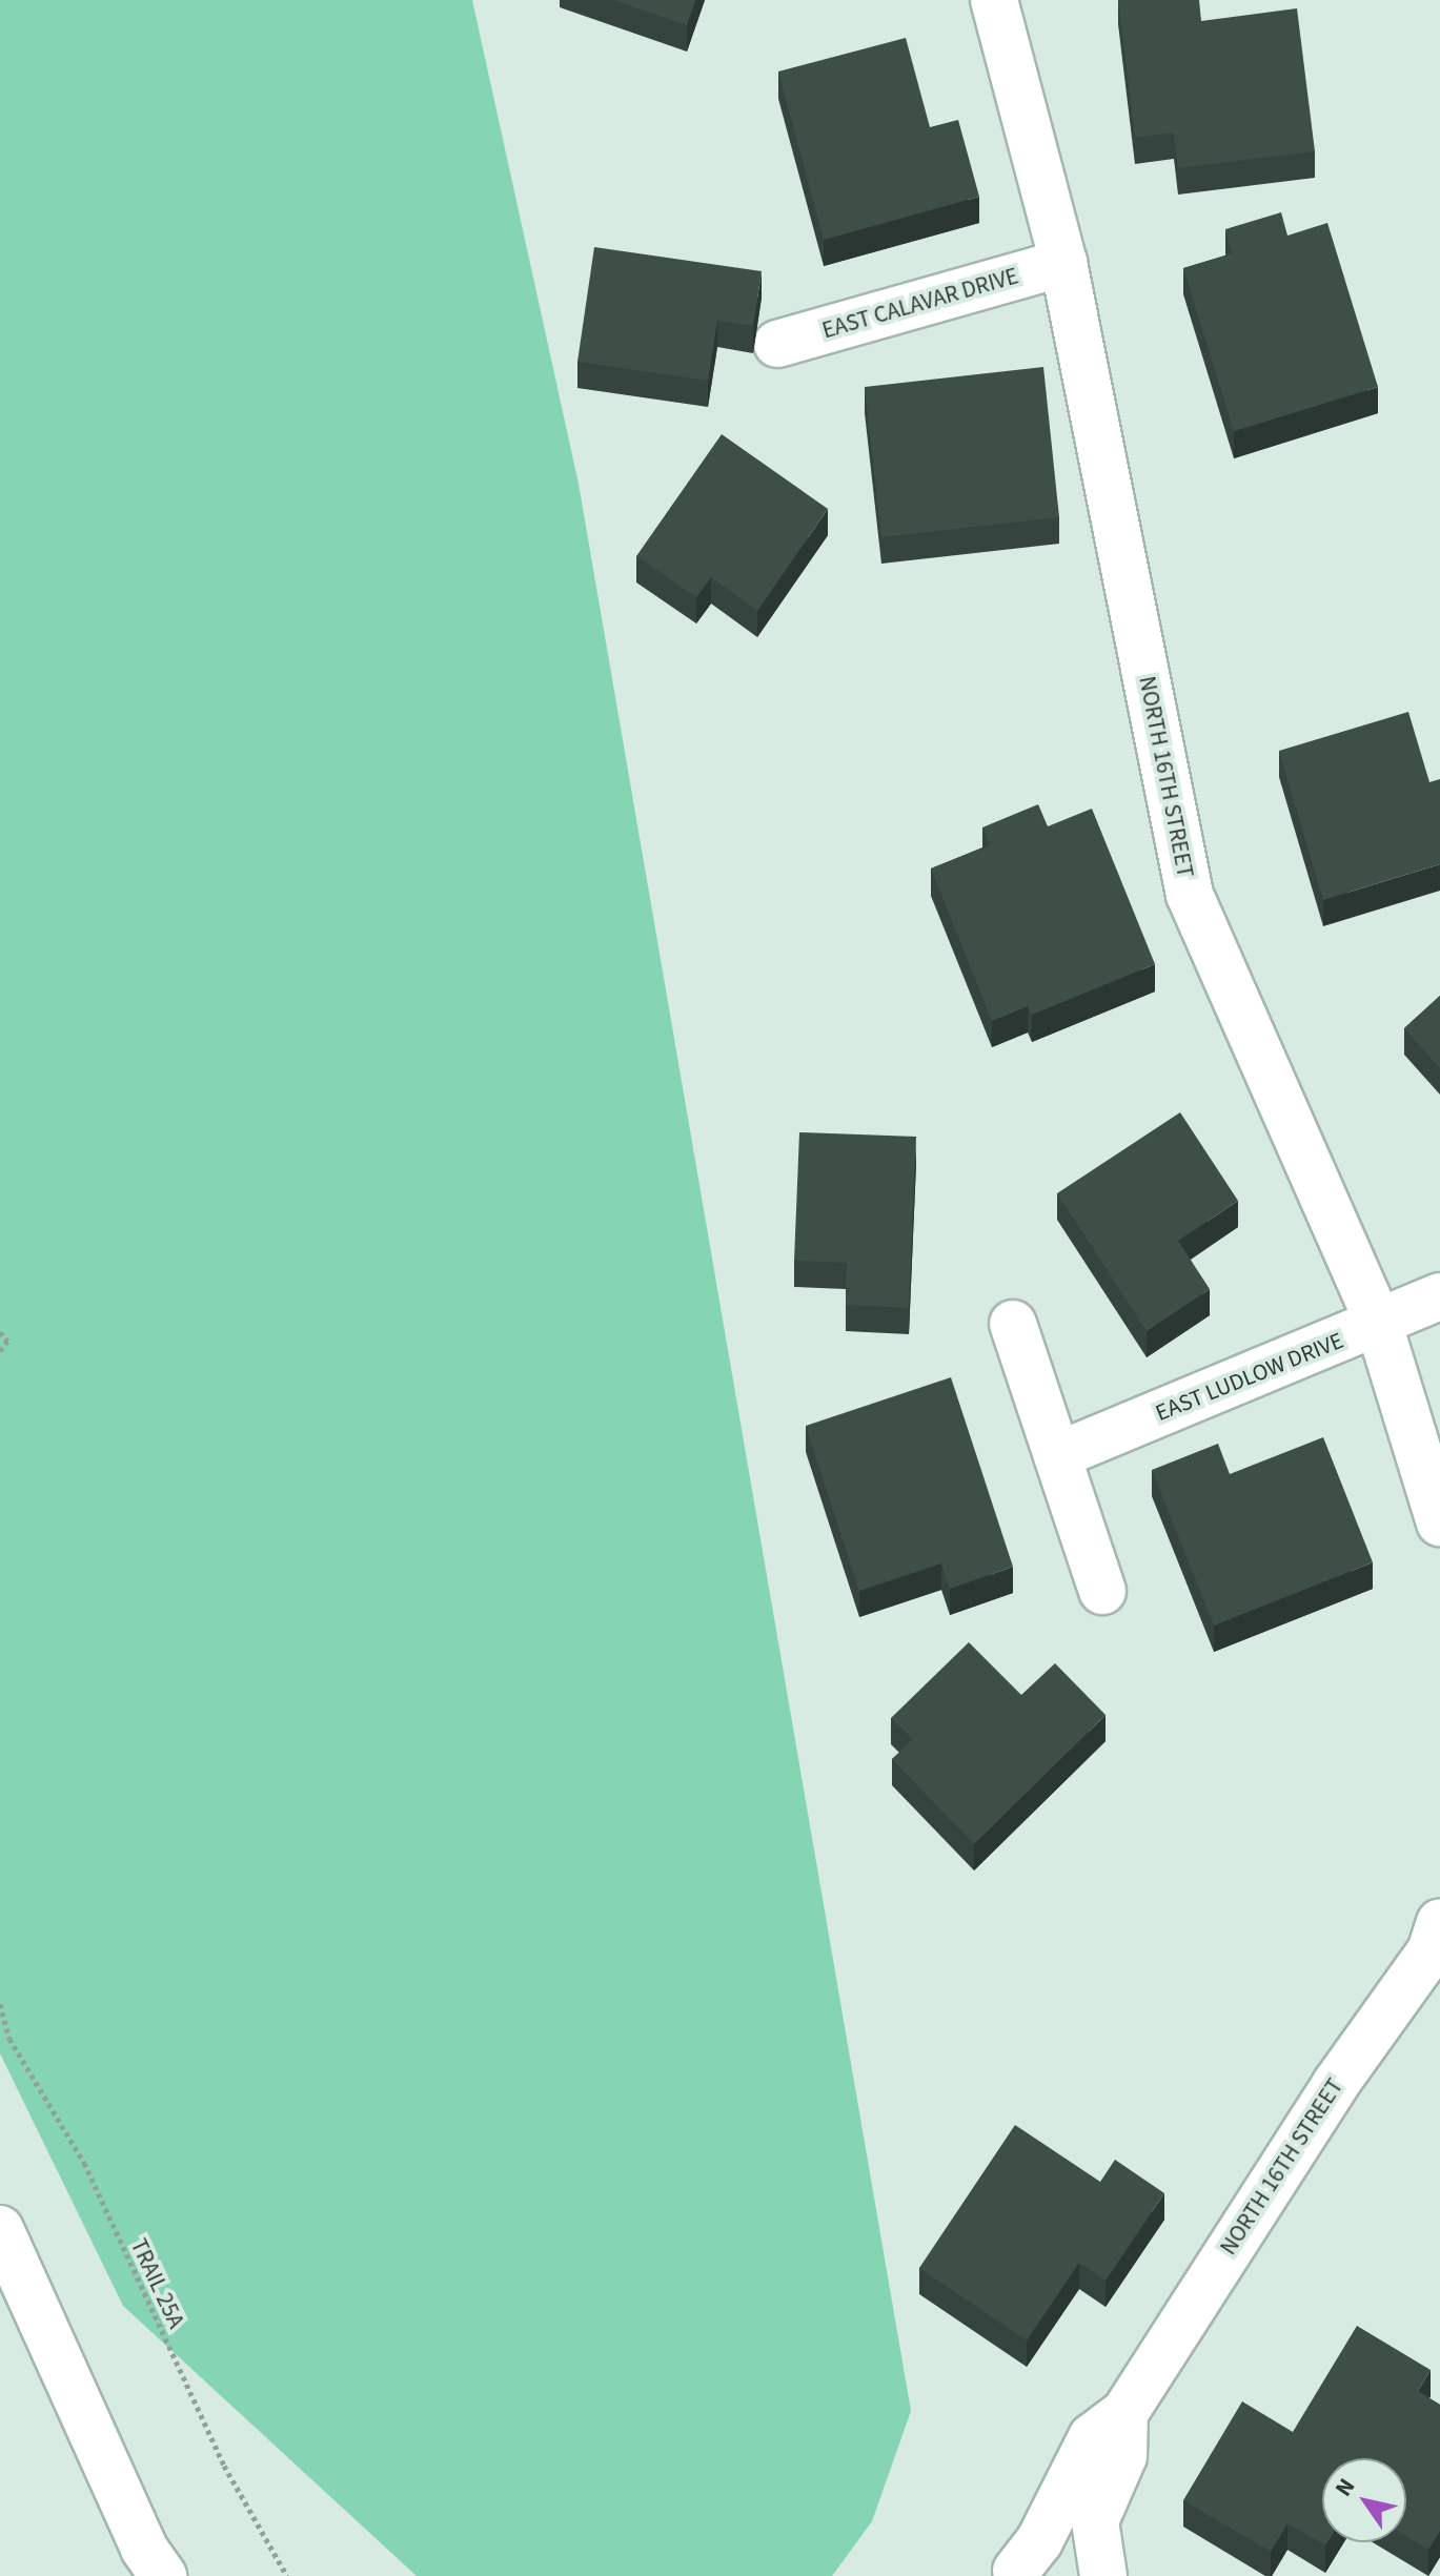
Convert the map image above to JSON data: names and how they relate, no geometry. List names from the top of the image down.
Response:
{
  "streets": {
    "street": ["EAST CALAVAR DRIVE", "NORTH 16TH STREET", "EAST LUDLOW DRIVE"],
    "path": ["TRAIL 25A"]
  },
  "crossings": [
    ["EAST CALAVAR DRIVE", "NORTH 16TH STREET"],
    ["NORTH 16TH STREET", "EAST LUDLOW DRIVE"]
  ],
  "north": "top left"
}
